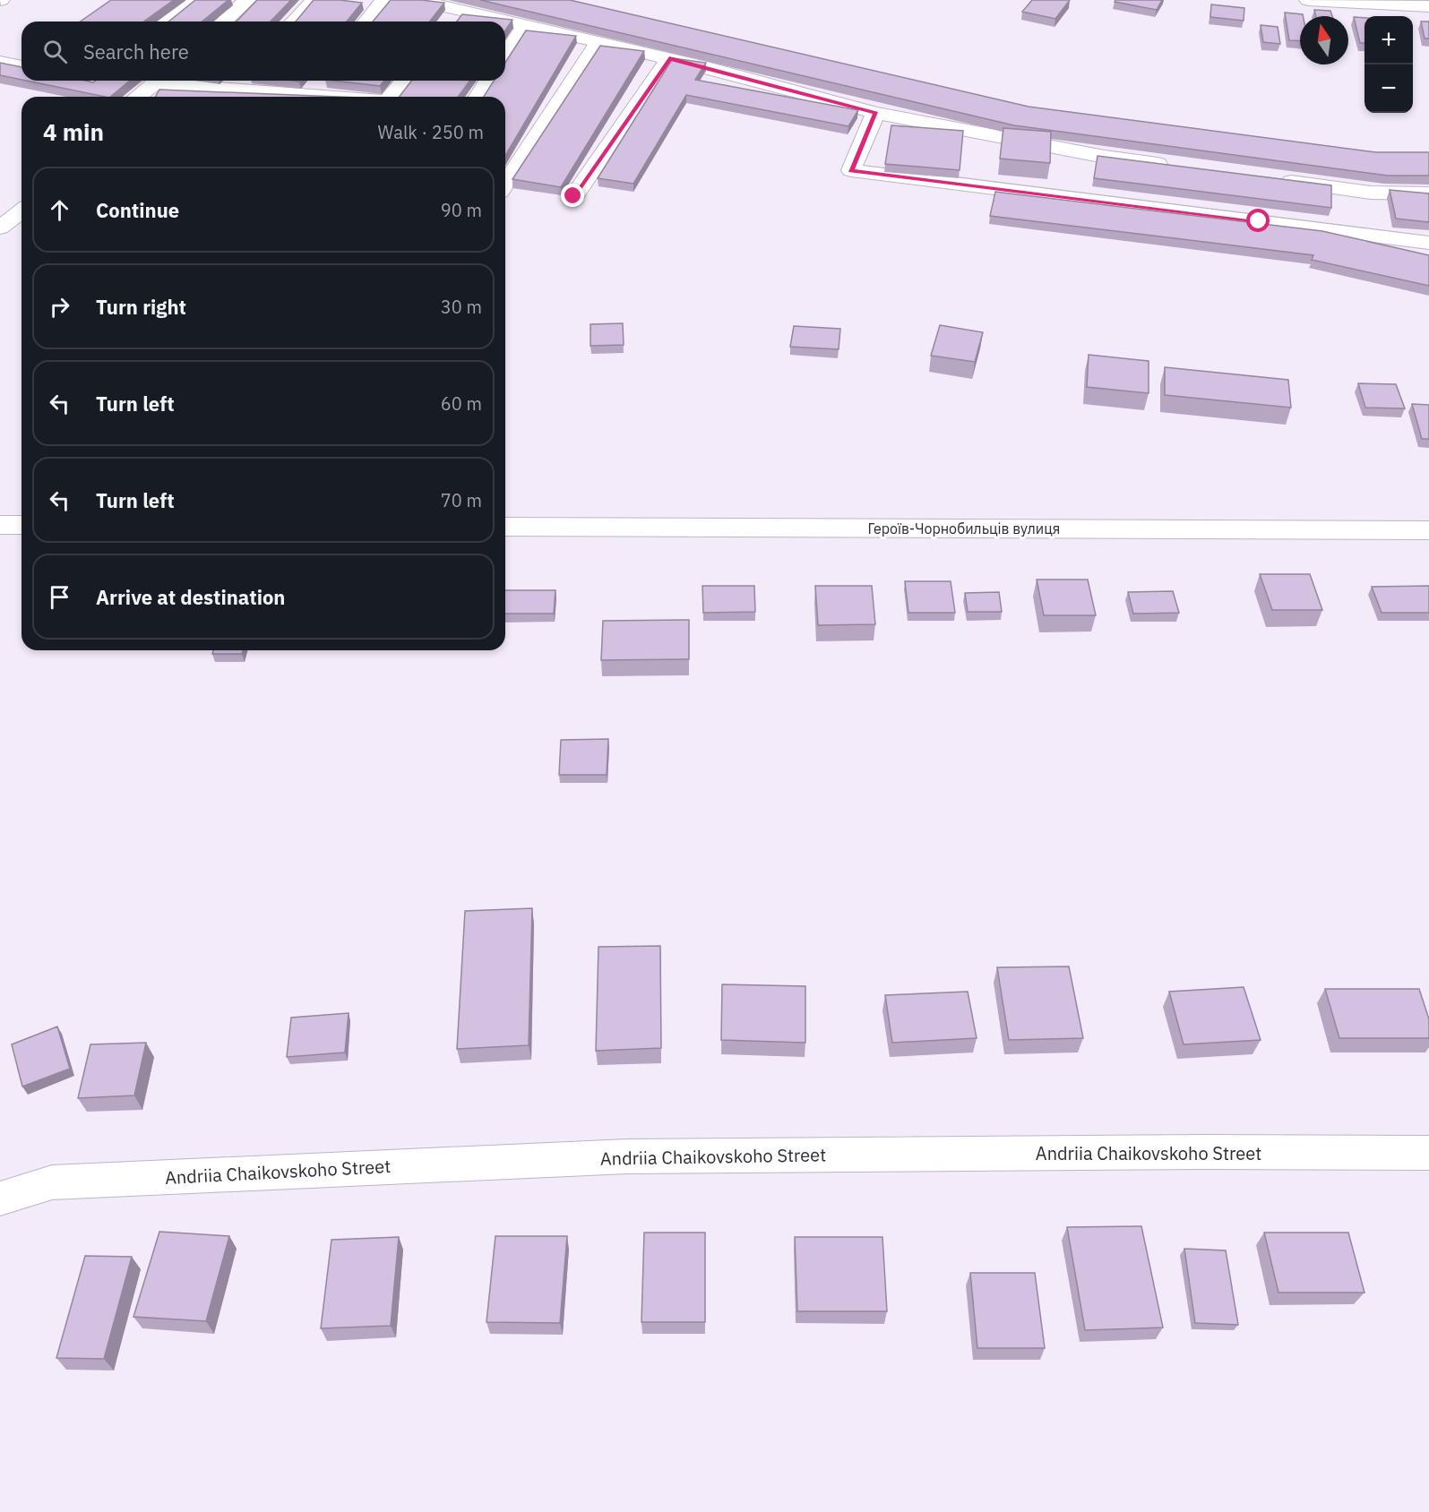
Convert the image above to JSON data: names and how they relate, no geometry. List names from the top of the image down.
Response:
{
  "streets": {
    "street": ["Героїв-Чорнобильців вулиця", "Andriia Chaikovskoho Street"]
  },
  "north": "top",
  "page": {
    "map_buttons": ["+", "−"],
    "search": "Search here",
    "heading": ["4 min", "Walk · 250 m"],
    "list": [
      ["Continue", "90 m"],
      ["Turn right", "30 m"],
      ["Turn left", "60 m"],
      ["Turn left", "70 m"],
      "Arrive at destination"
    ]
  }
}
